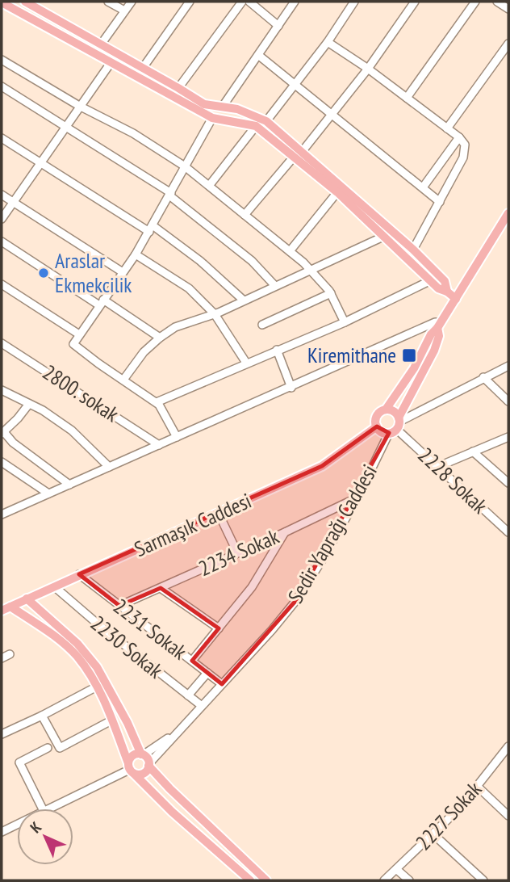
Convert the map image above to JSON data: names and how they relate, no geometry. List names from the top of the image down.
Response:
{
  "streets": {
    "main road": ["Sarmaşık Caddesi"],
    "street": [
      "2800. sokak",
      "2228 Sokak",
      "Sedir Yaprağı Caddesi",
      "2234 Sokak",
      "2231 Sokak",
      "2230 Sokak",
      "2227 Sokak"
    ]
  },
  "crossings": [
    ["2228 Sokak", "Sarmaşık Caddesi"],
    ["2228 Sokak", "Sedir Yaprağı Caddesi"],
    ["Sarmaşık Caddesi", "Sedir Yaprağı Caddesi"],
    ["Sarmaşık Caddesi", "2231 Sokak"],
    ["Sarmaşık Caddesi", "2230 Sokak"],
    ["Sedir Yaprağı Caddesi", "2234 Sokak"],
    ["Sedir Yaprağı Caddesi", "2231 Sokak"],
    ["Sedir Yaprağı Caddesi", "2230 Sokak"],
    ["2234 Sokak", "2231 Sokak"]
  ],
  "places": {
    "other": ["Araslar Ekmekcilik"],
    "transit": ["Kiremithane"]
  },
  "north": "top left"
}
